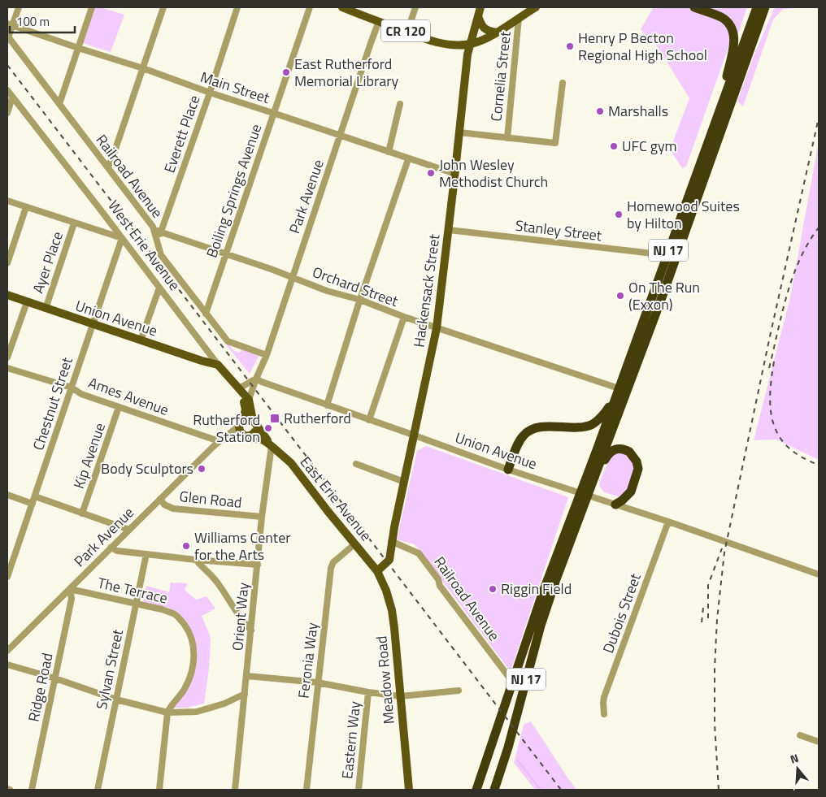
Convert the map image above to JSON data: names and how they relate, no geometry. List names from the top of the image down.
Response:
{
  "streets": {
    "highway": ["NJ 17"],
    "main road": [
      "CR 120",
      "West Erie Avenue",
      "Hackensack Street",
      "Union Avenue",
      "East Erie Avenue",
      "Meadow Road"
    ],
    "street": [
      "Cornelia Street",
      "Main Street",
      "Everett Place",
      "Railroad Avenue",
      "Boiling Springs Avenue",
      "Park Avenue",
      "Stanley Street",
      "Ayer Place",
      "Orchard Street",
      "Ames Avenue",
      "Chestnut Street",
      "Kip Avenue",
      "Glen Road",
      "The Terrace",
      "Dubois Street",
      "Orient Way",
      "Feronia Way",
      "Sylvan Street",
      "Ridge Road",
      "Eastern Way"
    ]
  },
  "crossings": [
    ["CR 120", "Cornelia Street"],
    ["CR 120", "Park Avenue"],
    ["CR 120", "Hackensack Street"],
    ["Main Street", "Everett Place"],
    ["Main Street", "Boiling Springs Avenue"],
    ["Main Street", "Park Avenue"],
    ["Main Street", "Hackensack Street"],
    ["Everett Place", "Railroad Avenue"],
    ["Everett Place", "Boiling Springs Avenue"],
    ["Everett Place", "Orchard Street"],
    ["Railroad Avenue", "NJ 17"],
    ["Railroad Avenue", "Orchard Street"],
    ["Railroad Avenue", "Hackensack Street"],
    ["Boiling Springs Avenue", "Orchard Street"],
    ["Park Avenue", "West Erie Avenue"],
    ["Park Avenue", "Orchard Street"],
    ["Park Avenue", "Union Avenue"],
    ["Park Avenue", "Ames Avenue"],
    ["Park Avenue", "East Erie Avenue"],
    ["Park Avenue", "Glen Road"],
    ["Park Avenue", "The Terrace"],
    ["Park Avenue", "Ridge Road"],
    ["Stanley Street", "NJ 17"],
    ["Stanley Street", "Hackensack Street"],
    ["West Erie Avenue", "Union Avenue"],
    ["West Erie Avenue", "Chestnut Street"],
    ["West Erie Avenue", "East Erie Avenue"],
    ["NJ 17", "Orchard Street"],
    ["NJ 17", "Union Avenue"],
    ["Ayer Place", "Union Avenue"],
    ["Orchard Street", "Hackensack Street"],
    ["Hackensack Street", "Union Avenue"],
    ["Hackensack Street", "East Erie Avenue"],
    ["Hackensack Street", "Meadow Road"],
    ["Union Avenue", "Chestnut Street"],
    ["Union Avenue", "Dubois Street"],
    ["Ames Avenue", "Chestnut Street"],
    ["Ames Avenue", "Kip Avenue"],
    ["Ames Avenue", "East Erie Avenue"],
    ["Ames Avenue", "Orient Way"],
    ["East Erie Avenue", "Orient Way"],
    ["East Erie Avenue", "Feronia Way"],
    ["East Erie Avenue", "Meadow Road"],
    ["Glen Road", "Orient Way"],
    ["The Terrace", "Sylvan Street"],
    ["The Terrace", "Ridge Road"]
  ],
  "places": {
    "other": [
      "Henry P Becton Regional High School",
      "East Rutherford Memorial Library",
      "Marshalls",
      "UFC gym",
      "John Wesley Methodist Church",
      "Homewood Suites by Hilton",
      "On The Run (Exxon)",
      "Rutherford Station",
      "Body Sculptors",
      "Williams Center for the Arts",
      "Riggin Field"
    ],
    "transit": ["Rutherford"]
  },
  "scale_bar": "100 m",
  "north": "top"
}
